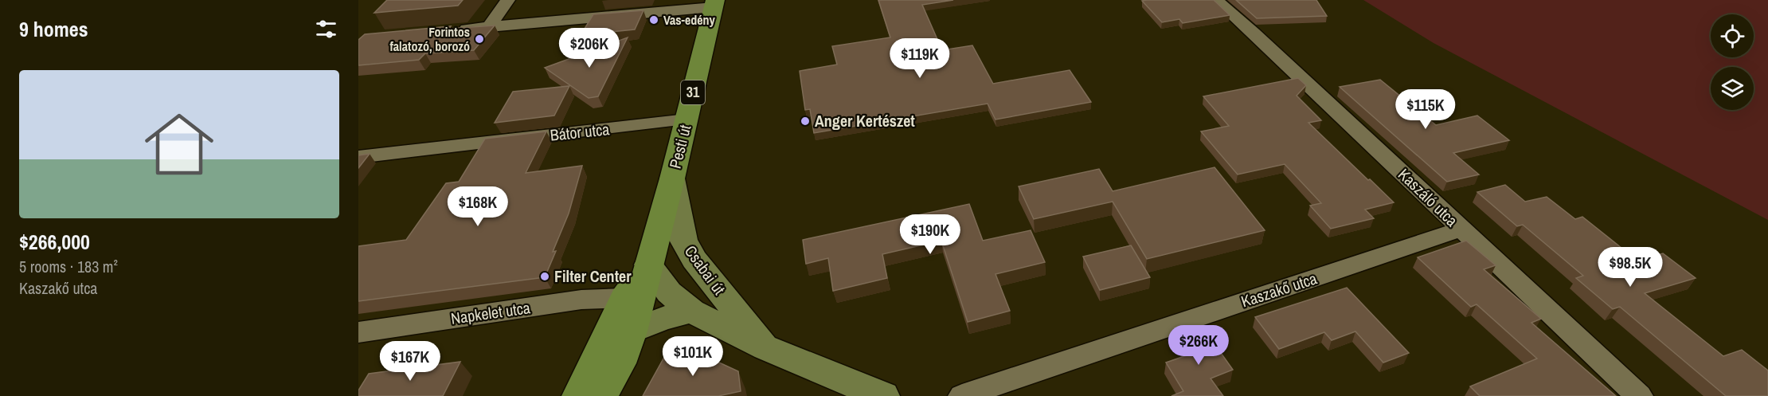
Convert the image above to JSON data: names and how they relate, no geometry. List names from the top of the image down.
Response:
{
  "streets": {
    "main road": ["31", "Pesti út", "Csabai út"],
    "street": [
      "Bátor utca",
      "Kaszáló utca",
      "Kaszakő utca",
      "Napkelet utca"
    ]
  },
  "crossings": [
    ["Bátor utca", "Pesti út"],
    ["Pesti út", "Csabai út"],
    ["Pesti út", "Napkelet utca"],
    ["Kaszáló utca", "Kaszakő utca"]
  ],
  "places": [
    "Vas-edény",
    "Forintos falatozó, borozó",
    "Anger Kertészet",
    "Filter Center"
  ],
  "page": {
    "heading": "9 homes",
    "price": [
      "$206K",
      "$119K",
      "$115K",
      "$168K",
      "$190K",
      "$98.5K",
      "$266K",
      "$101K",
      "$167K"
    ],
    "list": [
      {
        "name": "$266,000",
        "note": "5 rooms · 183 m² · Kaszakő utca"
      }
    ]
  }
}
